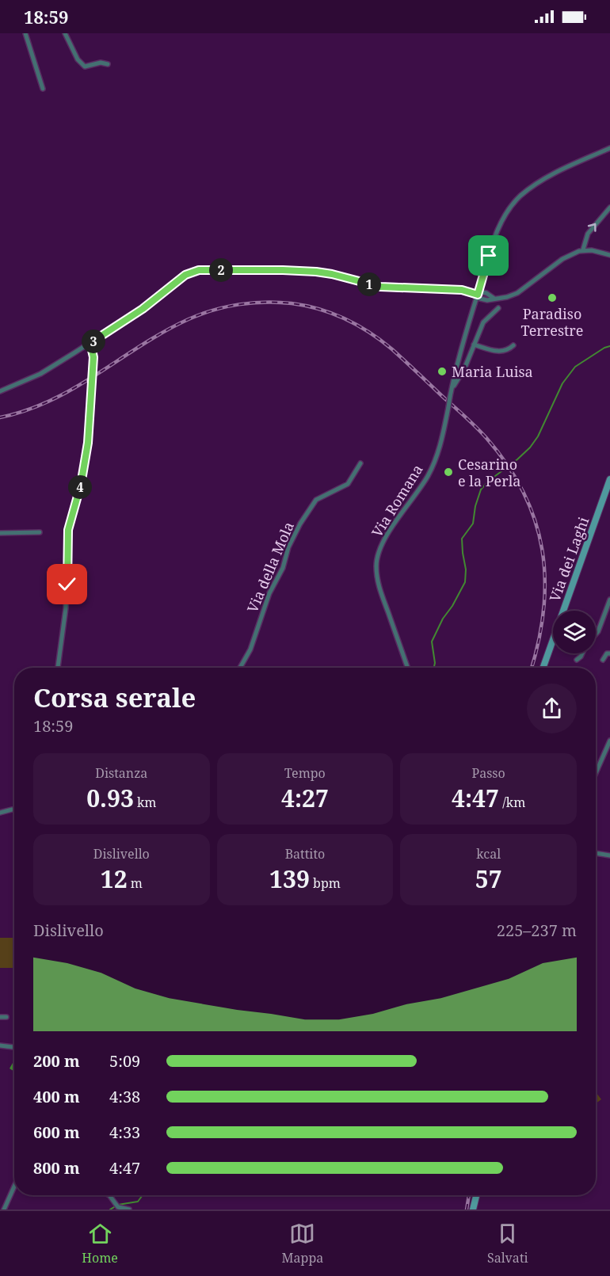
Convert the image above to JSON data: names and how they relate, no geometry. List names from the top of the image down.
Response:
{
  "streets": {
    "main road": ["Via dei Laghi"],
    "street": ["Via Romana", "Via della Mola"]
  },
  "places": ["Paradiso Terrestre", "Maria Luisa", "Cesarino e la Perla"],
  "page": {
    "status": "18:59",
    "pins": [
      "2",
      "1",
      "3",
      "4"
    ],
    "heading": ["Corsa serale", "18:59"],
    "stats": [
      ["Distanza", "0.93 km"],
      ["Tempo", "4:27"],
      ["Passo", "4:47 /km"],
      ["Dislivello", "12 m"],
      ["Battito", "139 bpm"],
      ["kcal", "57"]
    ],
    "chart": ["Dislivello", "225–237 m"],
    "list": [
      {
        "name": "200 m",
        "note": "5:09"
      },
      {
        "name": "400 m",
        "note": "4:38"
      },
      {
        "name": "600 m",
        "note": "4:33"
      },
      {
        "name": "800 m",
        "note": "4:47"
      }
    ],
    "tabs": ["Home", "Mappa", "Salvati"]
  }
}
